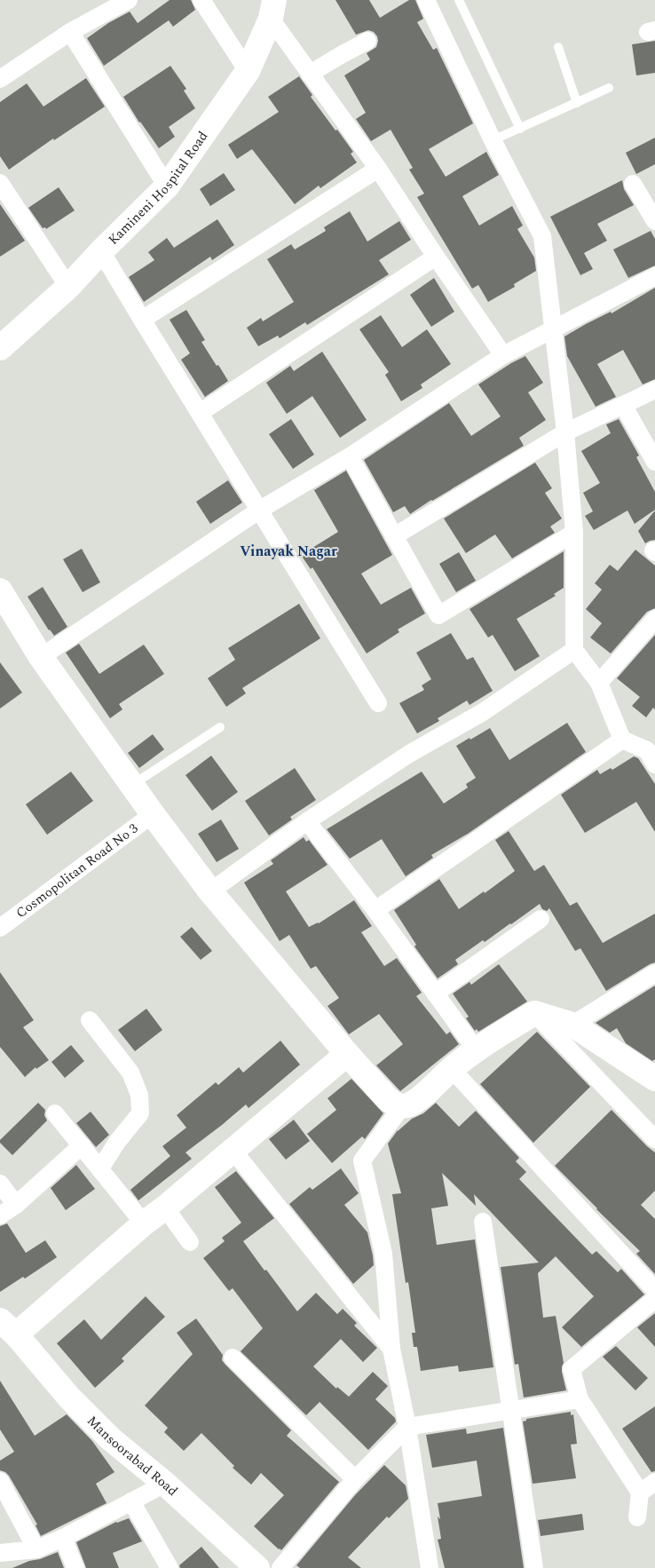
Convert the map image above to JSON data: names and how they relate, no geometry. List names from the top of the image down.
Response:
{
  "streets": {
    "street": ["Kamineni Hospital Road", "Cosmopolitan Road No 3", "Mansoorabad Road"]
  },
  "districts": ["Vinayak Nagar"]
}
